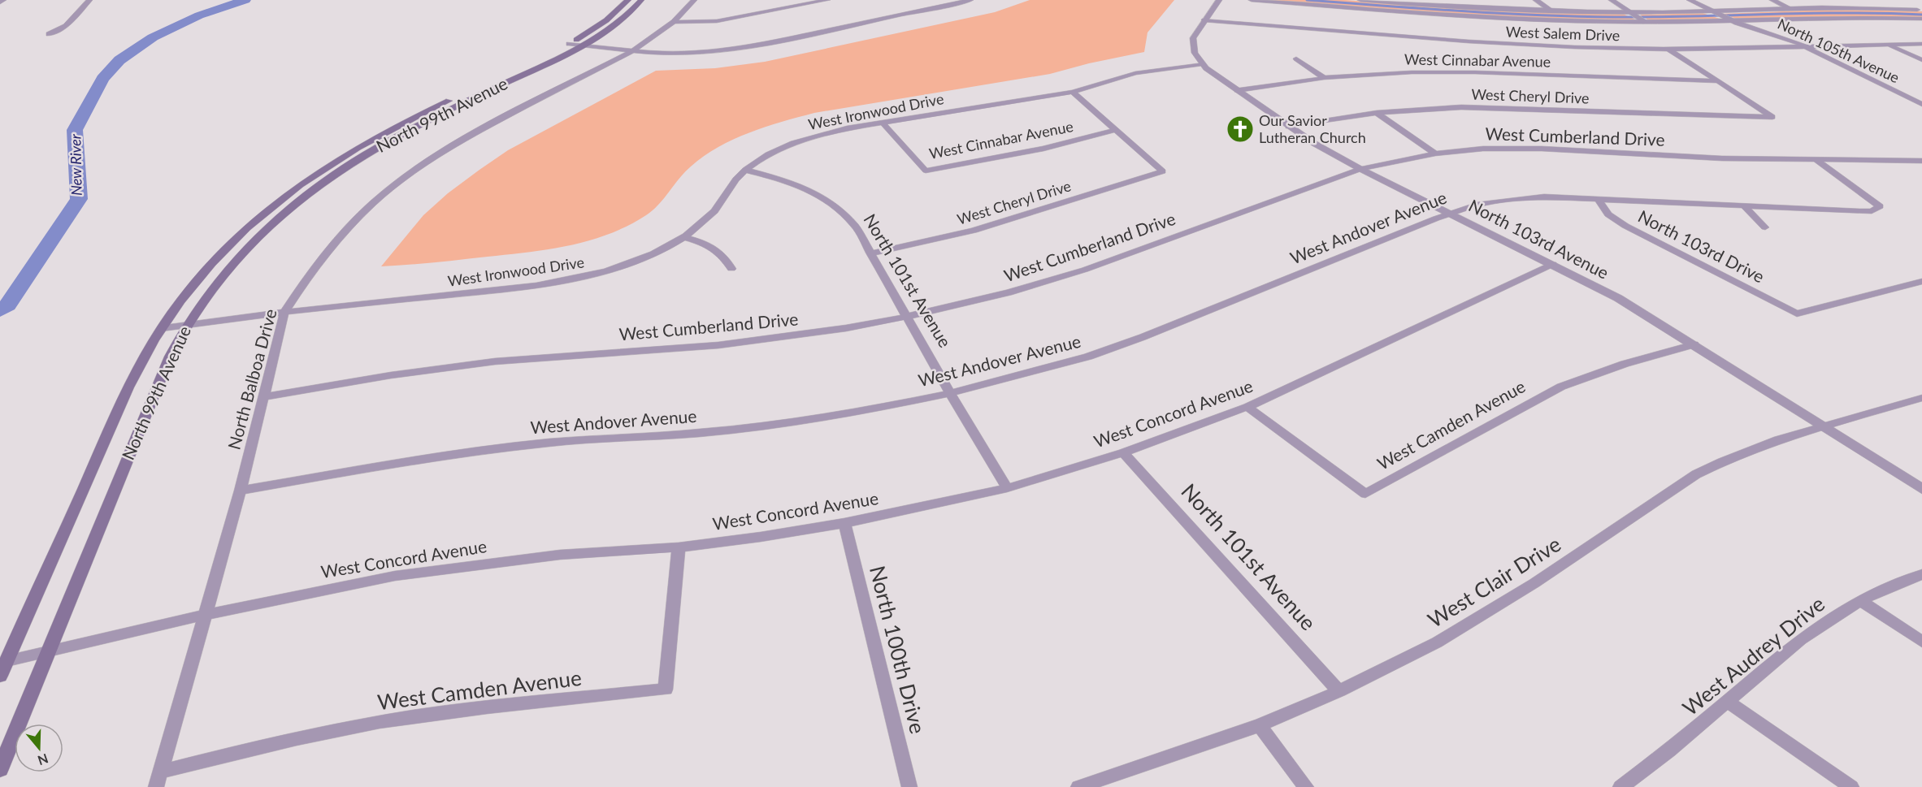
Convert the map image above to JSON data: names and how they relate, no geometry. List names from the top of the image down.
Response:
{
  "streets": {
    "main road": ["North 99th Avenue"],
    "street": [
      "West Salem Drive",
      "North 105th Avenue",
      "West Cinnabar Avenue",
      "West Cheryl Drive",
      "West Ironwood Drive",
      "West Cumberland Drive",
      "West Andover Avenue",
      "North 103rd Avenue",
      "North 103rd Drive",
      "North 101st Avenue",
      "North Balboa Drive",
      "West Concord Avenue",
      "West Camden Avenue",
      "West Clair Drive",
      "North 100th Drive",
      "West Audrey Drive"
    ]
  },
  "crossings": [
    ["West Salem Drive", "North 105th Avenue"],
    ["West Salem Drive", "North 103rd Avenue"],
    ["West Cinnabar Avenue", "West Cheryl Drive"],
    ["West Cinnabar Avenue", "West Ironwood Drive"],
    ["West Cinnabar Avenue", "North 103rd Avenue"],
    ["West Cheryl Drive", "North 103rd Avenue"],
    ["West Cheryl Drive", "North 101st Avenue"],
    ["West Ironwood Drive", "North 99th Avenue"],
    ["West Ironwood Drive", "North 103rd Avenue"],
    ["West Ironwood Drive", "North 101st Avenue"],
    ["West Ironwood Drive", "North Balboa Drive"],
    ["North 99th Avenue", "West Concord Avenue"],
    ["West Cumberland Drive", "West Andover Avenue"],
    ["West Cumberland Drive", "North 103rd Avenue"],
    ["West Cumberland Drive", "North 101st Avenue"],
    ["West Cumberland Drive", "North Balboa Drive"],
    ["West Andover Avenue", "North 103rd Avenue"],
    ["West Andover Avenue", "North 103rd Drive"],
    ["West Andover Avenue", "North 101st Avenue"],
    ["West Andover Avenue", "North Balboa Drive"],
    ["North 103rd Avenue", "West Concord Avenue"],
    ["North 103rd Avenue", "West Camden Avenue"],
    ["North 103rd Avenue", "West Clair Drive"],
    ["North 101st Avenue", "West Concord Avenue"],
    ["North 101st Avenue", "West Clair Drive"],
    ["North Balboa Drive", "West Concord Avenue"],
    ["North Balboa Drive", "West Camden Avenue"],
    ["West Concord Avenue", "West Camden Avenue"],
    ["West Concord Avenue", "North 100th Drive"]
  ],
  "water": ["New River"],
  "places": {
    "church": ["Our Savior Lutheran Church"]
  },
  "north": "bottom"
}
